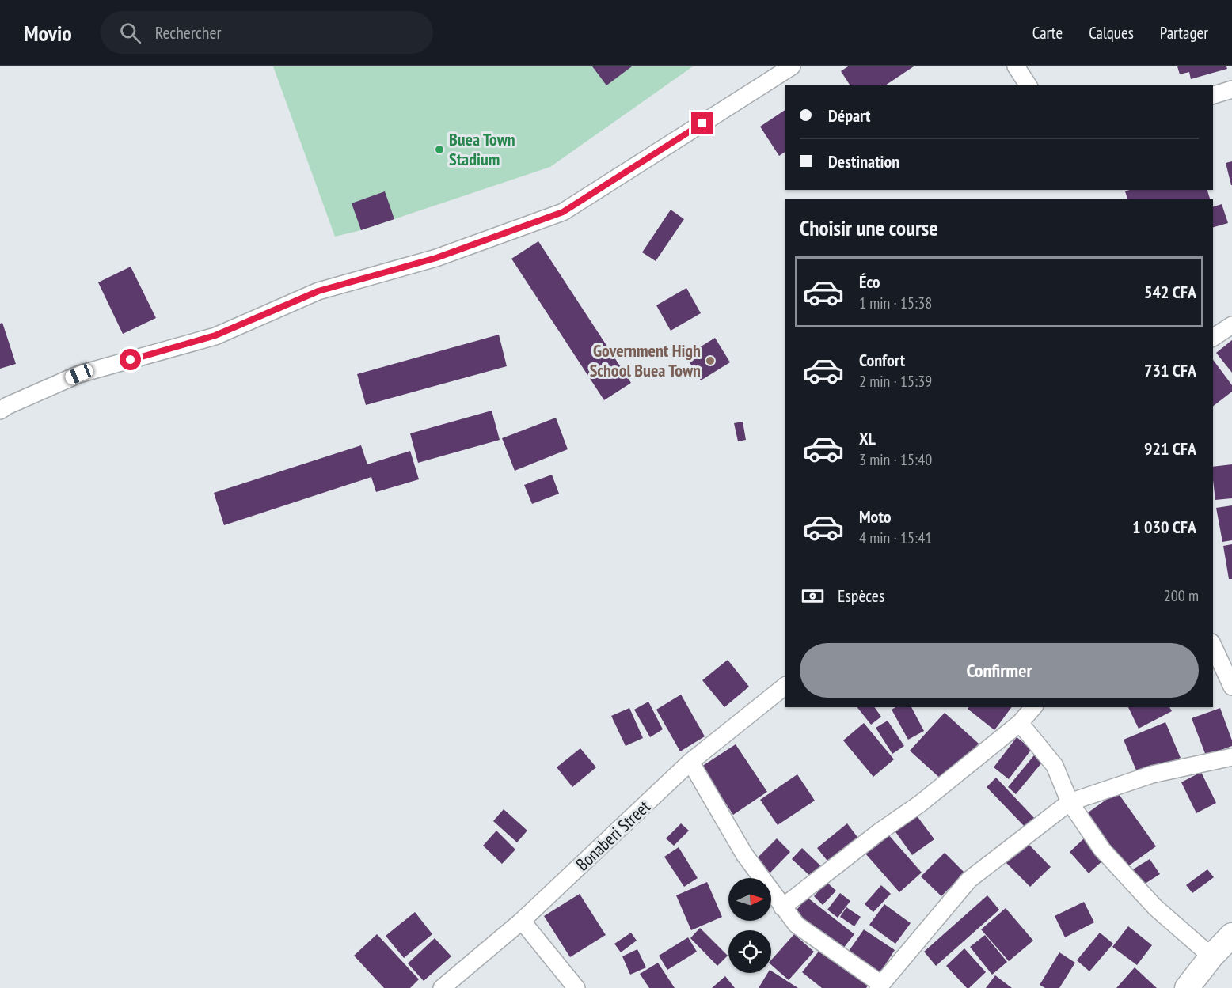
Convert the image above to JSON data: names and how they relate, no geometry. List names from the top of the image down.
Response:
{
  "streets": {
    "street": ["Bonaberi Street"]
  },
  "places": ["Buea Town Stadium", "Government High School Buea Town"],
  "north": "right",
  "page": {
    "header": "Movio",
    "search": "Rechercher",
    "nav": ["Carte", "Calques", "Partager"],
    "banner": ["Départ", "Destination"],
    "heading": "Choisir une course",
    "list": [
      {
        "name": "Éco",
        "note": "1 min · 15:38",
        "value": "542 CFA"
      },
      {
        "name": "Confort",
        "note": "2 min · 15:39",
        "value": "731 CFA"
      },
      {
        "name": "XL",
        "note": "3 min · 15:40",
        "value": "921 CFA"
      },
      {
        "name": "Moto",
        "note": "4 min · 15:41",
        "value": "1 030 CFA"
      }
    ],
    "pay": ["Espèces", "200 m"],
    "buttons": "Confirmer"
  }
}
